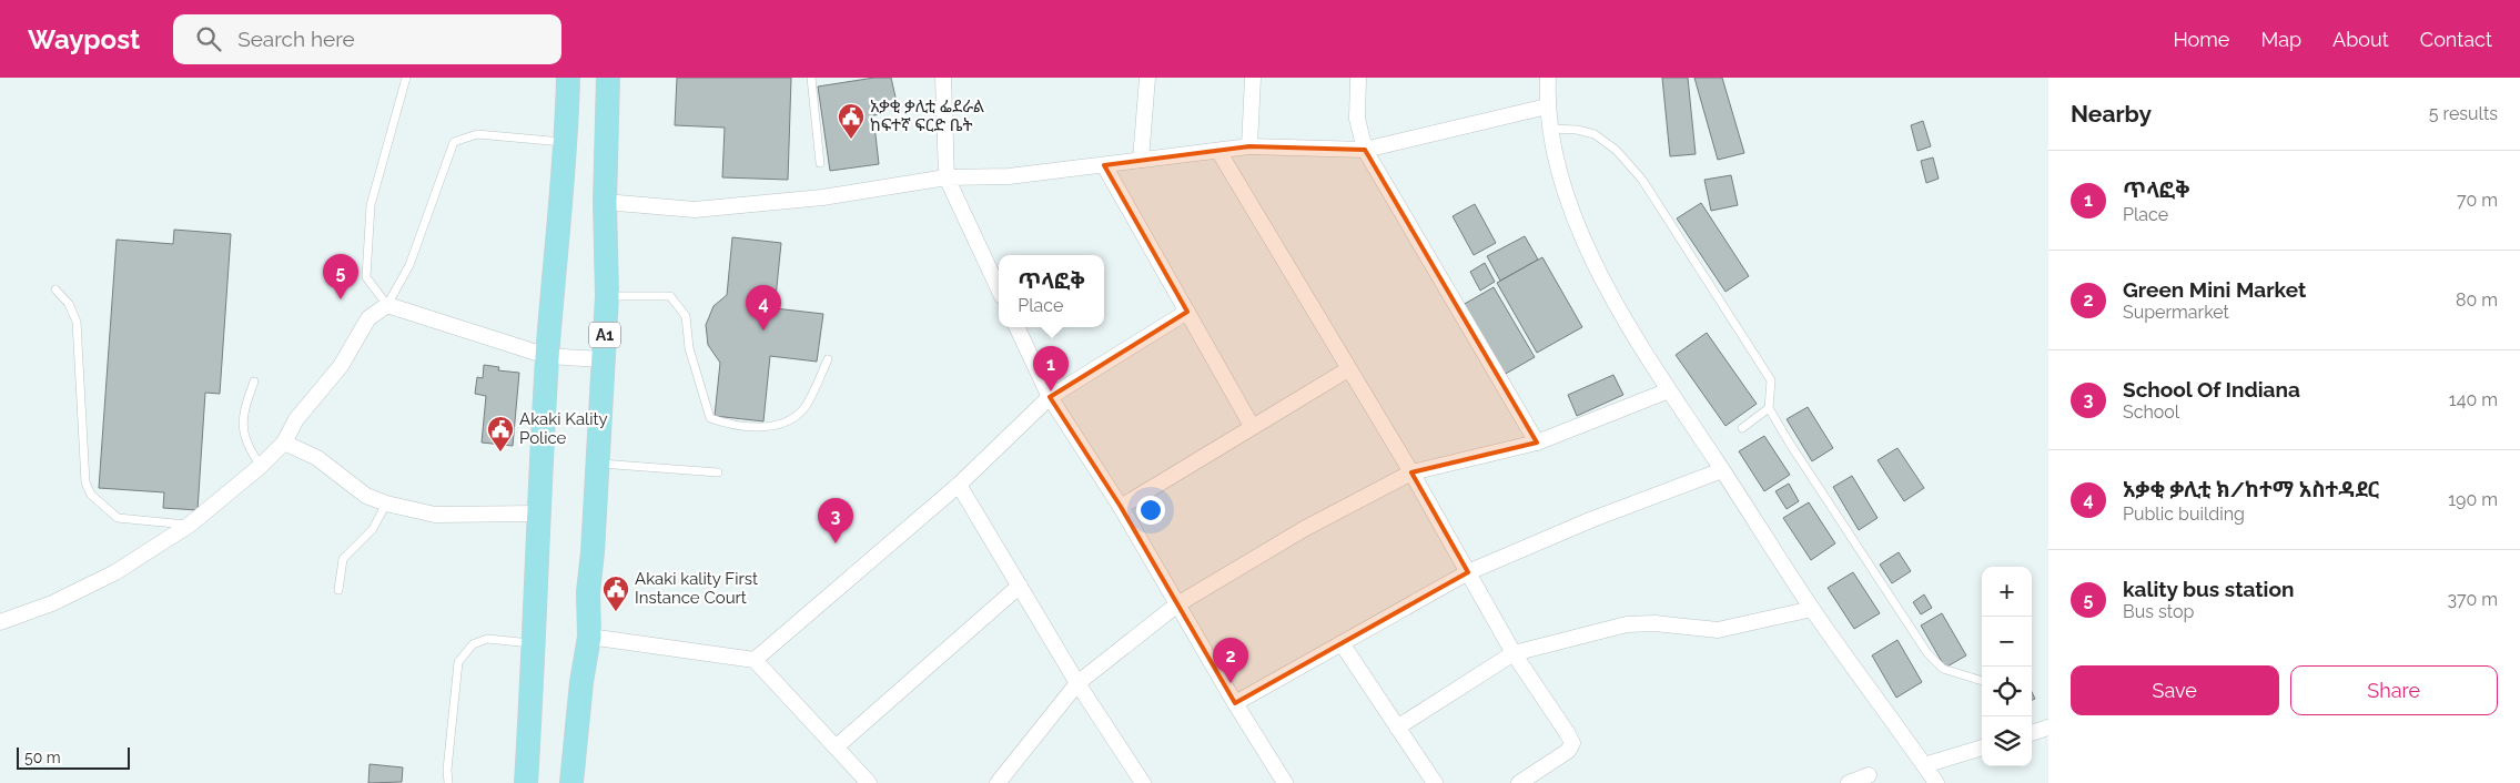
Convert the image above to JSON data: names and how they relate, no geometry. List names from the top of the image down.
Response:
{
  "streets": {
    "main road": ["A1"]
  },
  "places": {
    "public building": ["አቃቂ ቃሊቲ ፌደራል ከፍተኛ ፍርድ ቤት", "Akaki Kality Police", "Akaki kality First Instance Court"]
  },
  "scale_bar": "50 m",
  "page": {
    "header": "Waypost",
    "search": "Search here",
    "nav": [
      "Home",
      "Map",
      "About",
      "Contact"
    ],
    "heading": ["Nearby", "5 results"],
    "list": [
      {
        "mark": "1",
        "name": "ጥላፎቅ",
        "note": "Place",
        "value": "70 m"
      },
      {
        "mark": "2",
        "name": "Green Mini Market",
        "note": "Supermarket",
        "value": "80 m"
      },
      {
        "mark": "3",
        "name": "School Of Indiana",
        "note": "School",
        "value": "140 m"
      },
      {
        "mark": "4",
        "name": "አቃቂ ቃሊቲ ክ/ከተማ አስተዳደር",
        "note": "Public building",
        "value": "190 m"
      },
      {
        "mark": "5",
        "name": "kality bus station",
        "note": "Bus stop",
        "value": "370 m"
      }
    ],
    "pins": [
      "5",
      "4",
      "1",
      "3",
      "2"
    ],
    "popup": ["ጥላፎቅ", "Place"],
    "map_buttons": ["+", "−"],
    "buttons": ["Save", "Share"],
    "scale": "50 m"
  }
}
